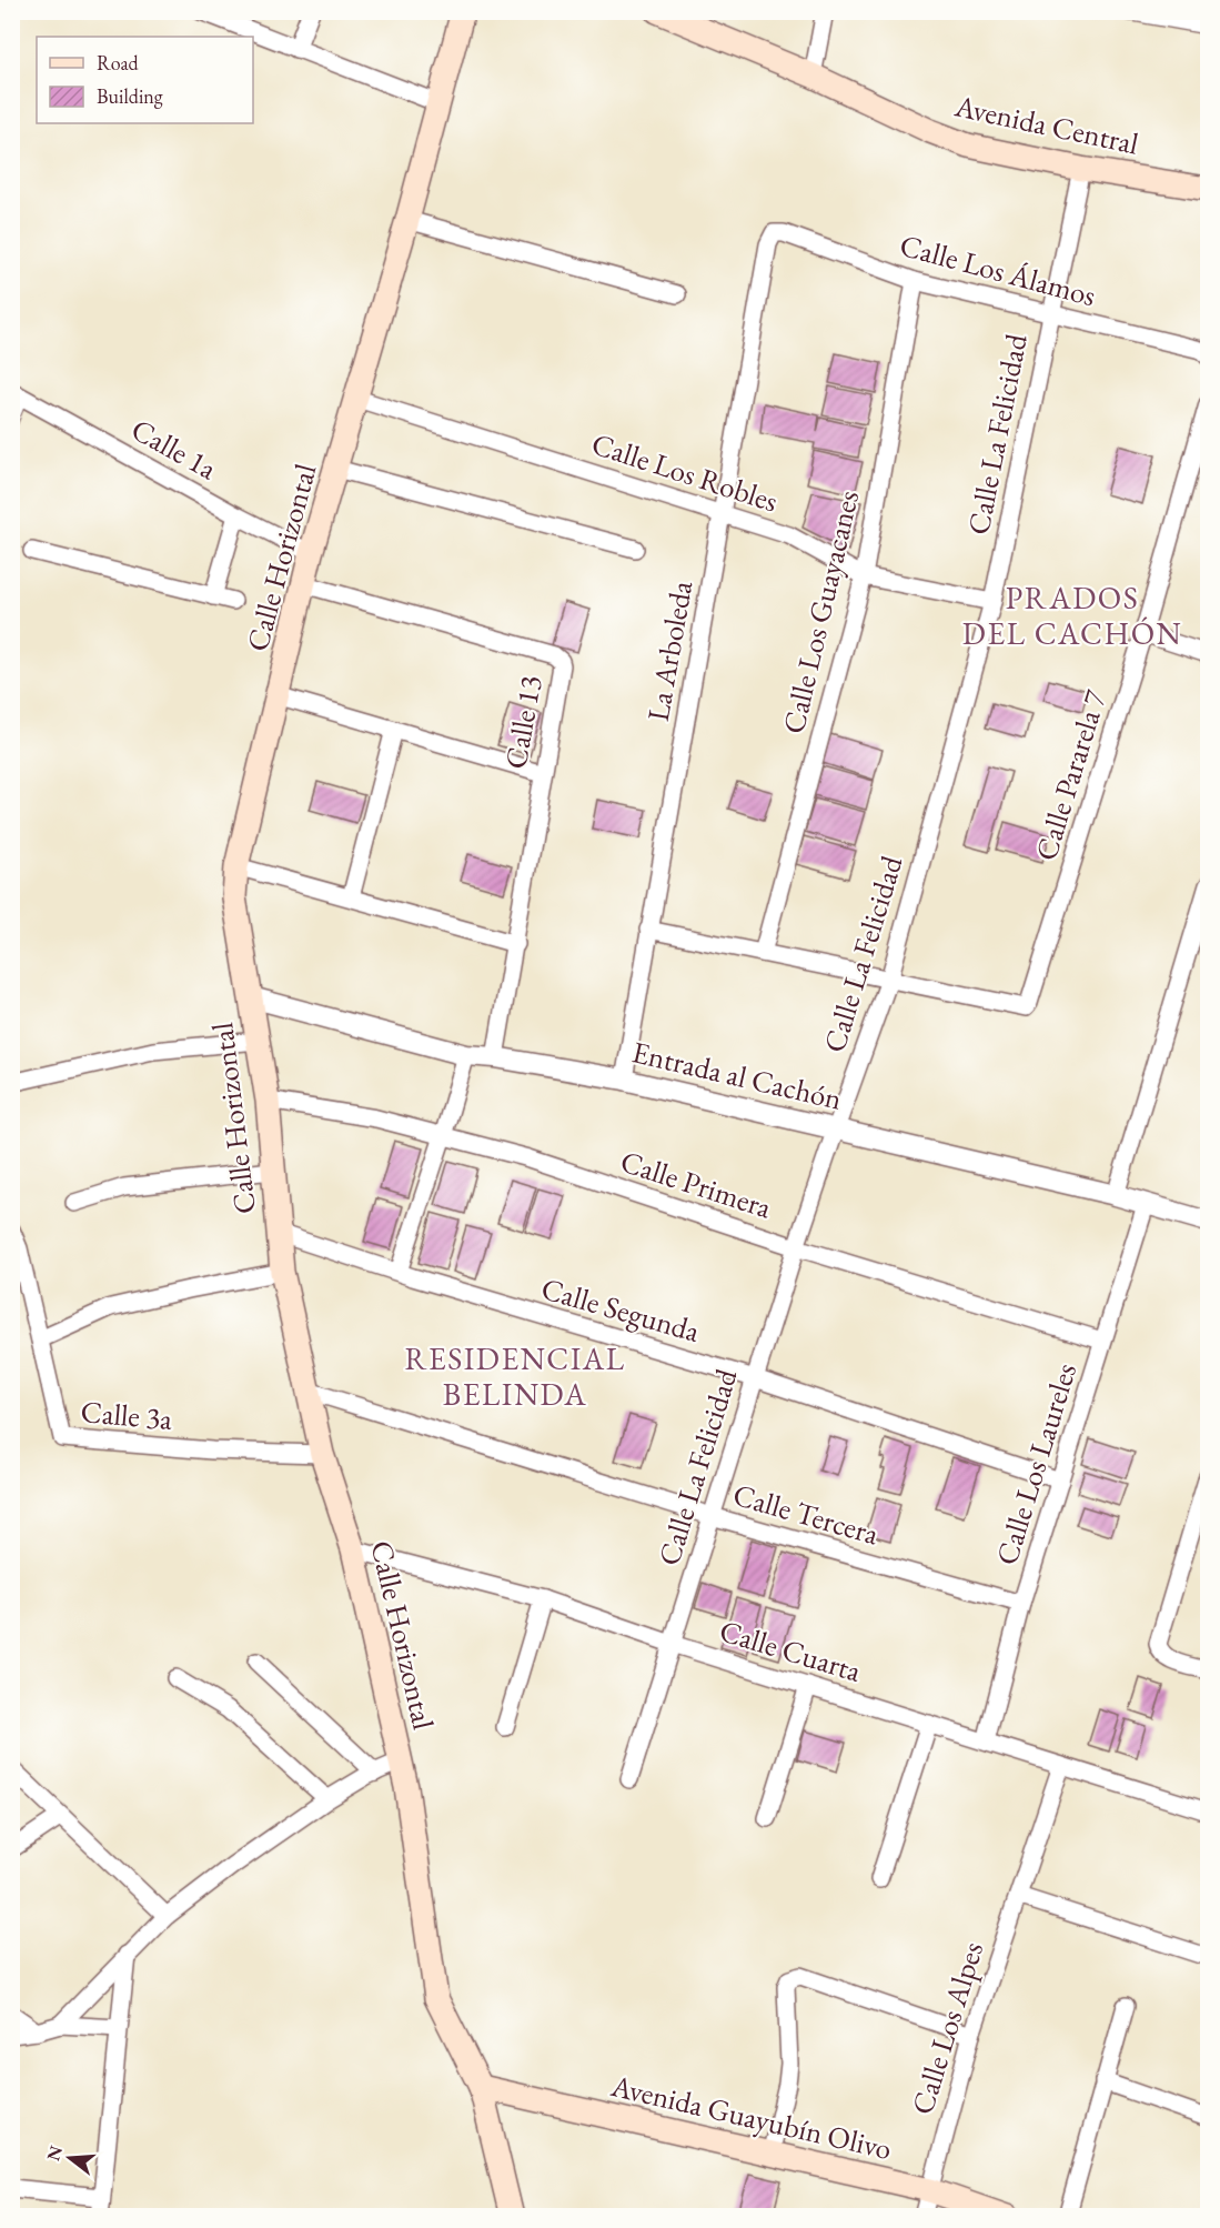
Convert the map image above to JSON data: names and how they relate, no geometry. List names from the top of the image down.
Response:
{
  "streets": {
    "main road": ["Avenida Central", "Calle Horizontal", "Avenida Guayubín Olivo"],
    "street": [
      "Calle Los Álamos",
      "Calle La Felicidad",
      "Calle 1a",
      "Calle Los Robles",
      "Calle Los Guayacanes",
      "La Arboleda",
      "Calle 13",
      "Calle Pararela 7",
      "Entrada al Cachón",
      "Calle Primera",
      "Calle Segunda",
      "Calle 3a",
      "Calle Los Laureles",
      "Calle Tercera",
      "Calle Cuarta",
      "Calle Los Alpes"
    ]
  },
  "crossings": [
    ["Avenida Central", "Calle La Felicidad"],
    ["Calle Los Álamos", "Calle La Felicidad"],
    ["Calle Los Álamos", "Calle Los Guayacanes"],
    ["Calle Los Álamos", "La Arboleda"],
    ["Calle La Felicidad", "Calle Los Robles"],
    ["Calle La Felicidad", "Calle Pararela 7"],
    ["Calle La Felicidad", "Entrada al Cachón"],
    ["Calle La Felicidad", "Calle Primera"],
    ["Calle La Felicidad", "Calle Segunda"],
    ["Calle La Felicidad", "Calle Tercera"],
    ["Calle La Felicidad", "Calle Cuarta"],
    ["Calle 1a", "Calle Horizontal"],
    ["Calle Los Robles", "Calle Horizontal"],
    ["Calle Los Robles", "Calle Los Guayacanes"],
    ["Calle Los Robles", "La Arboleda"],
    ["Calle Horizontal", "Calle 13"],
    ["Calle Horizontal", "Entrada al Cachón"],
    ["Calle Horizontal", "Calle Primera"],
    ["Calle Horizontal", "Calle Segunda"],
    ["Calle Horizontal", "Calle 3a"],
    ["Calle Horizontal", "Calle Tercera"],
    ["Calle Horizontal", "Calle Cuarta"],
    ["Calle Horizontal", "Avenida Guayubín Olivo"],
    ["La Arboleda", "Entrada al Cachón"],
    ["Calle 13", "Entrada al Cachón"],
    ["Entrada al Cachón", "Calle Los Laureles"],
    ["Calle Primera", "Calle Los Laureles"],
    ["Calle Segunda", "Calle Los Laureles"],
    ["Calle Los Laureles", "Calle Tercera"],
    ["Calle Los Laureles", "Calle Cuarta"],
    ["Calle Cuarta", "Calle Los Alpes"],
    ["Calle Los Alpes", "Avenida Guayubín Olivo"]
  ],
  "districts": ["PRADOS DEL CACHÓN", "RESIDENCIAL BELINDA"],
  "legend": ["Road", "Building"],
  "north": "left"
}
